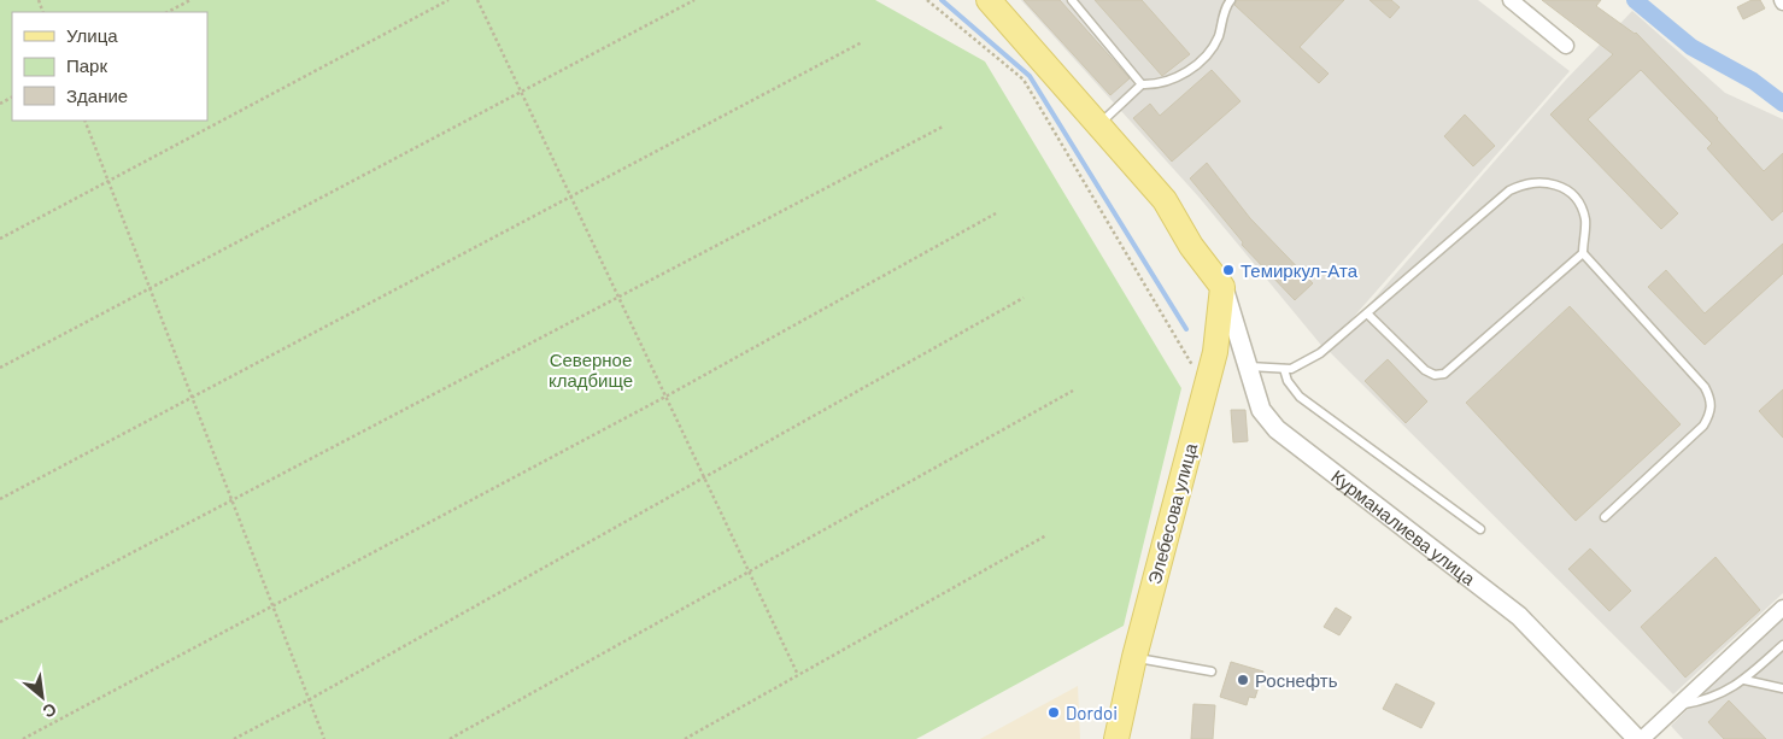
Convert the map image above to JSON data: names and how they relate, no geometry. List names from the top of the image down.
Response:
{
  "streets": {
    "main road": ["Элебесова улица"],
    "street": ["Курманалиева улица"]
  },
  "crossings": [
    ["Элебесова улица", "Курманалиева улица"]
  ],
  "parks": ["Северное кладбище"],
  "places": ["Темиркул-Ата", "Роснефть", "Dordoi"],
  "legend": ["Улица", "Парк", "Здание"],
  "north": "bottom right"
}
